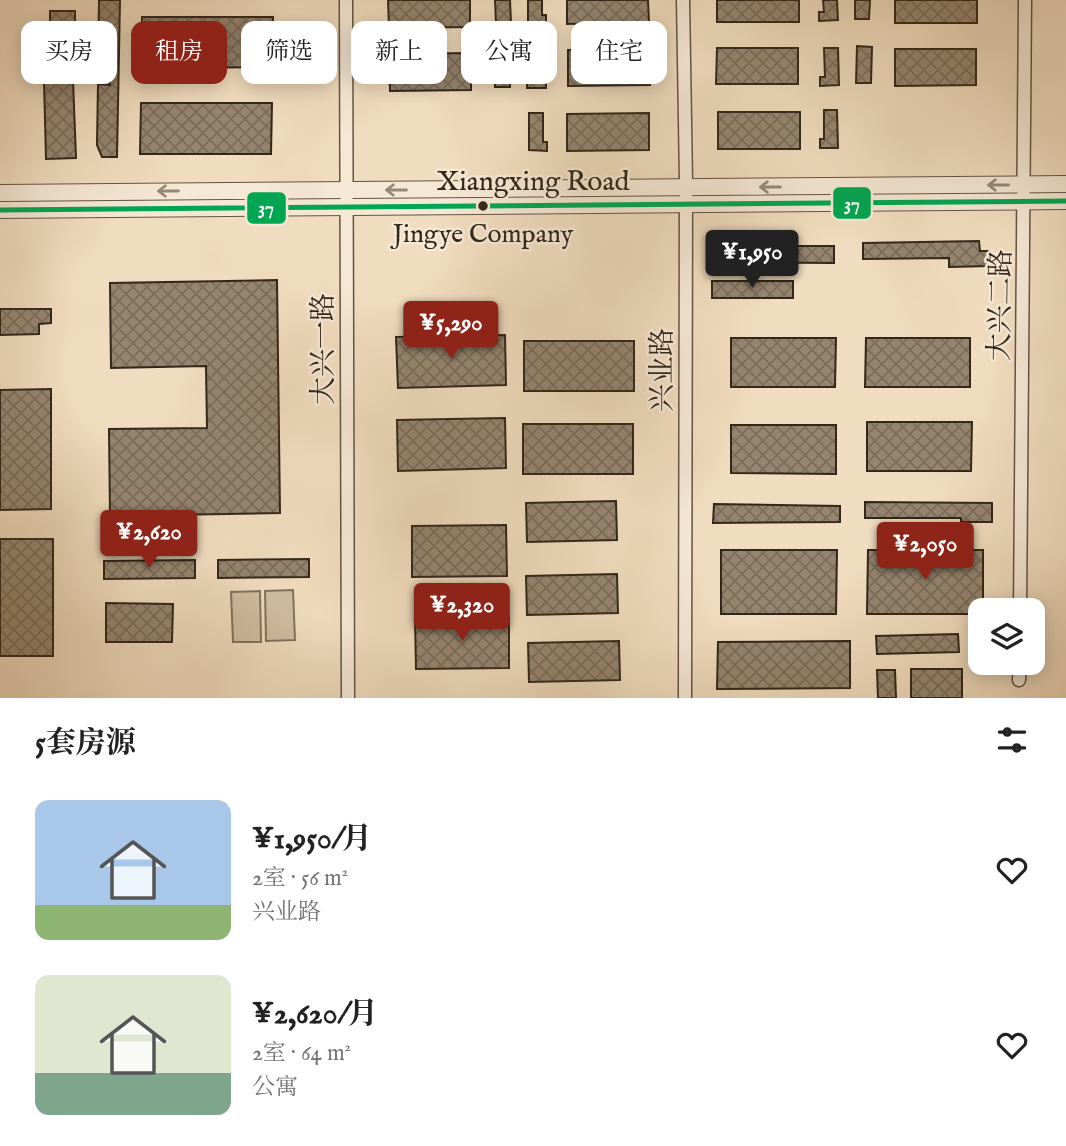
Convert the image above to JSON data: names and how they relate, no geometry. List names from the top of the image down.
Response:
{
  "streets": {
    "street": [
      "Xiangxing Road",
      "大兴二路",
      "大兴一路",
      "兴业路"
    ]
  },
  "crossings": [
    ["Xiangxing Road", "大兴二路"],
    ["Xiangxing Road", "大兴一路"],
    ["Xiangxing Road", "兴业路"]
  ],
  "places": ["Jingye Company"],
  "lines": ["transit line 37"],
  "page": {
    "chip": [
      "买房",
      "租房",
      "筛选",
      "新上",
      "公寓",
      "住宅"
    ],
    "price": [
      "¥1,950",
      "¥5,290",
      "¥2,620",
      "¥2,050",
      "¥2,320"
    ],
    "heading": "5套房源",
    "list": [
      {
        "name": "¥1,950/月",
        "note": "2室 · 56 m² · 兴业路"
      },
      {
        "name": "¥2,620/月",
        "note": "2室 · 64 m² · 公寓"
      }
    ]
  }
}
